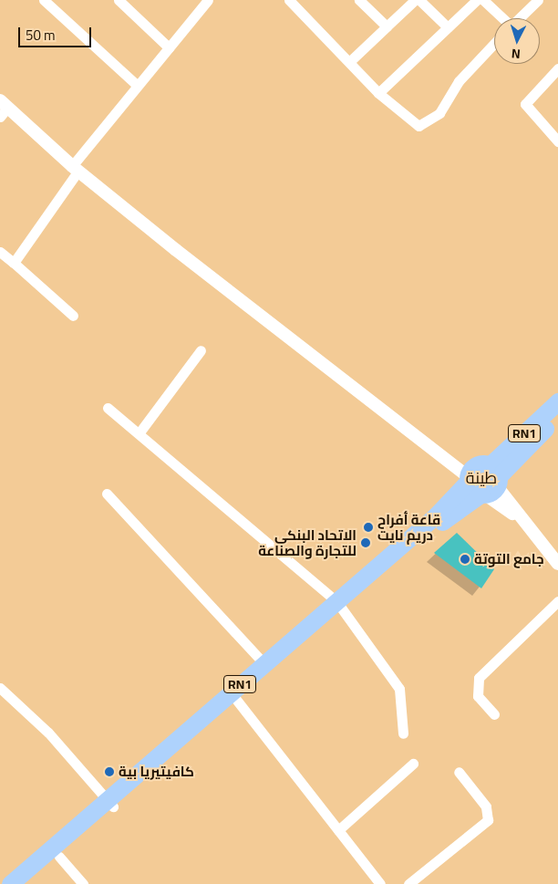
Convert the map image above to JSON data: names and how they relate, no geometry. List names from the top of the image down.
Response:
{
  "streets": {
    "highway": ["RN1"]
  },
  "districts": ["طينة"],
  "places": [
    "قاعة أفراح دريم نايت",
    "الاتحاد البنكي للتجارة والصناعة",
    "جامع التوتة",
    "كافيتيريا بية"
  ],
  "scale_bar": "50 m",
  "north": "bottom"
}
